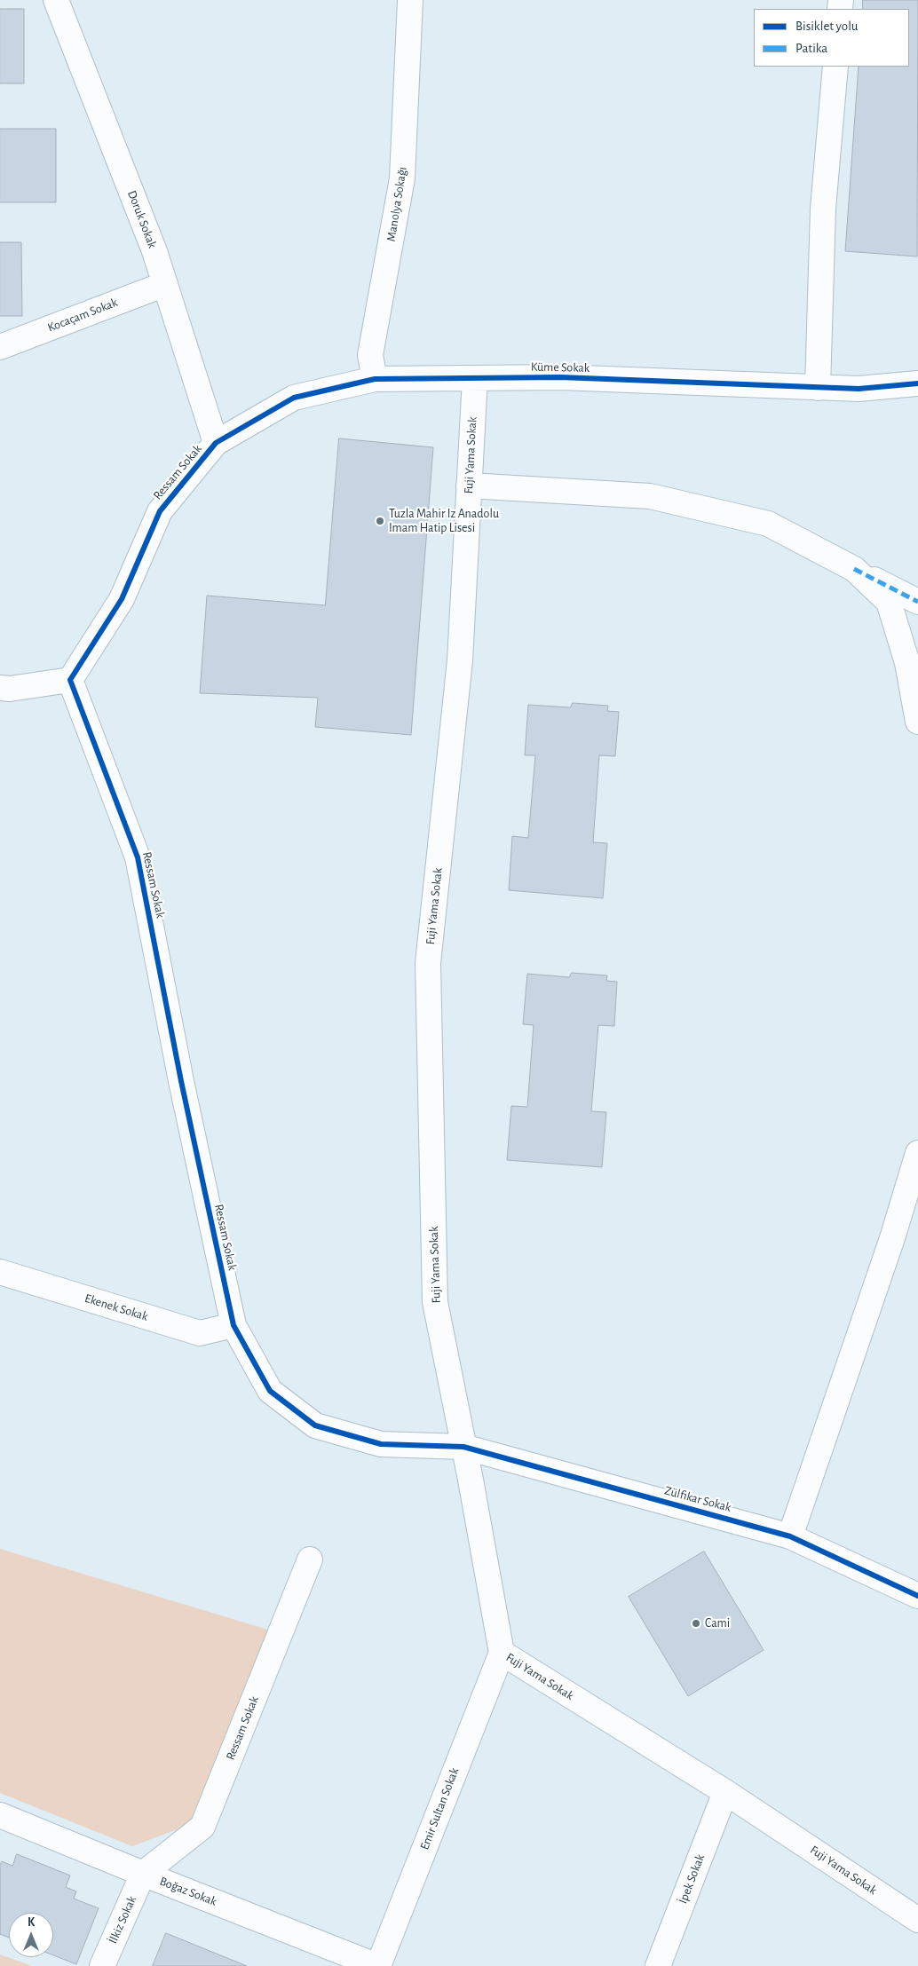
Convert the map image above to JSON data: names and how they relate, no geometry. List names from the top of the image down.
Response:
{
  "streets": {
    "street": [
      "Manolya Sokağı",
      "Doruk Sokak",
      "Kocaçam Sokak",
      "Küme Sokak",
      "Fuji Yama Sokak",
      "Ressam Sokak",
      "Ekenek Sokak",
      "Zülfikar Sokak",
      "Emir Sultan Sokak",
      "İpek Sokak",
      "Boğaz Sokak",
      "İlkiz Sokak"
    ]
  },
  "crossings": [
    ["Manolya Sokağı", "Küme Sokak"],
    ["Doruk Sokak", "Kocaçam Sokak"],
    ["Doruk Sokak", "Küme Sokak"],
    ["Doruk Sokak", "Ressam Sokak"],
    ["Küme Sokak", "Fuji Yama Sokak"],
    ["Küme Sokak", "Ressam Sokak"],
    ["Fuji Yama Sokak", "Ressam Sokak"],
    ["Fuji Yama Sokak", "Zülfikar Sokak"],
    ["Fuji Yama Sokak", "Emir Sultan Sokak"],
    ["Fuji Yama Sokak", "İpek Sokak"],
    ["Ressam Sokak", "Ekenek Sokak"],
    ["Ressam Sokak", "Zülfikar Sokak"],
    ["Ressam Sokak", "Boğaz Sokak"],
    ["Ressam Sokak", "İlkiz Sokak"],
    ["Emir Sultan Sokak", "Boğaz Sokak"],
    ["Boğaz Sokak", "İlkiz Sokak"]
  ],
  "places": ["Tuzla Mahir Iz Anadolu Imam Hatip Lisesi", "Cami"],
  "legend": ["Bisiklet yolu", "Patika"],
  "north": "top"
}
